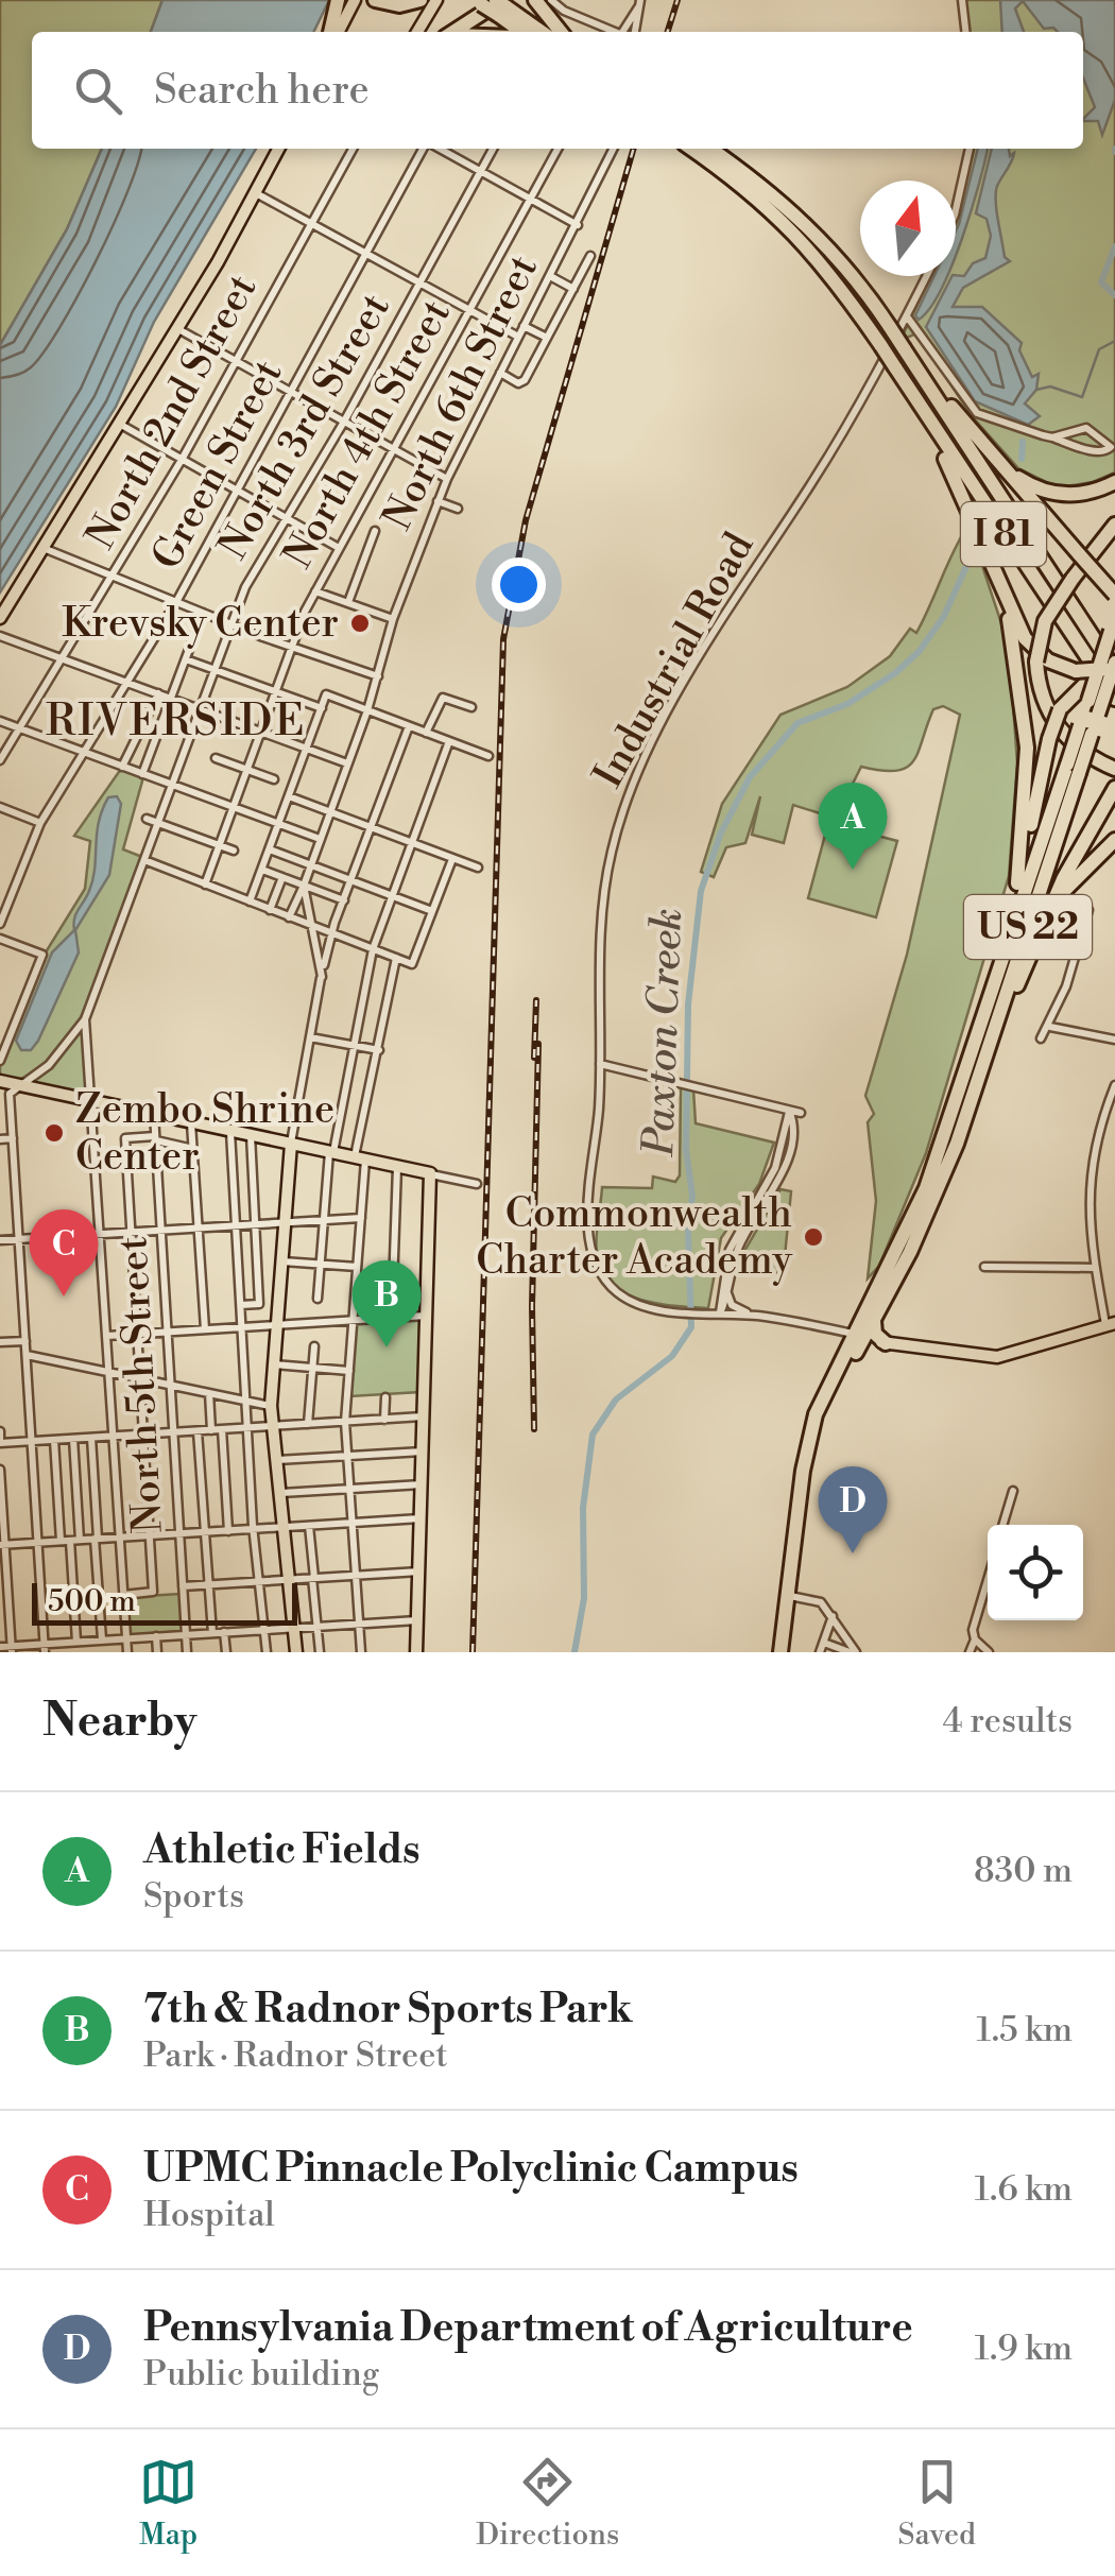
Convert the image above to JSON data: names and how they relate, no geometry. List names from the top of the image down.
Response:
{
  "streets": {
    "highway": ["I 81", "US 22"],
    "street": [
      "North 6th Street",
      "North 2nd Street",
      "North 3rd Street",
      "North 4th Street",
      "Green Street",
      "Industrial Road",
      "North 5th Street"
    ]
  },
  "crossings": [
    ["I 81", "Industrial Road"],
    ["I 81", "US 22"]
  ],
  "districts": ["RIVERSIDE"],
  "water": ["Paxton Creek"],
  "places": ["Krevsky Center", "Zembo Shrine Center", "Commonwealth Charter Academy"],
  "scale_bar": "500 m",
  "north": "top",
  "page": {
    "search": "Search here",
    "pins": [
      "A",
      "C",
      "B",
      "D"
    ],
    "scale": "500 m",
    "heading": ["Nearby", "4 results"],
    "list": [
      {
        "mark": "A",
        "name": "Athletic Fields",
        "note": "Sports",
        "value": "830 m"
      },
      {
        "mark": "B",
        "name": "7th & Radnor Sports Park",
        "note": "Park · Radnor Street",
        "value": "1.5 km"
      },
      {
        "mark": "C",
        "name": "UPMC Pinnacle Polyclinic Campus",
        "note": "Hospital",
        "value": "1.6 km"
      },
      {
        "mark": "D",
        "name": "Pennsylvania Department of Agriculture",
        "note": "Public building",
        "value": "1.9 km"
      }
    ],
    "nav": ["Map", "Directions", "Saved"]
  }
}
